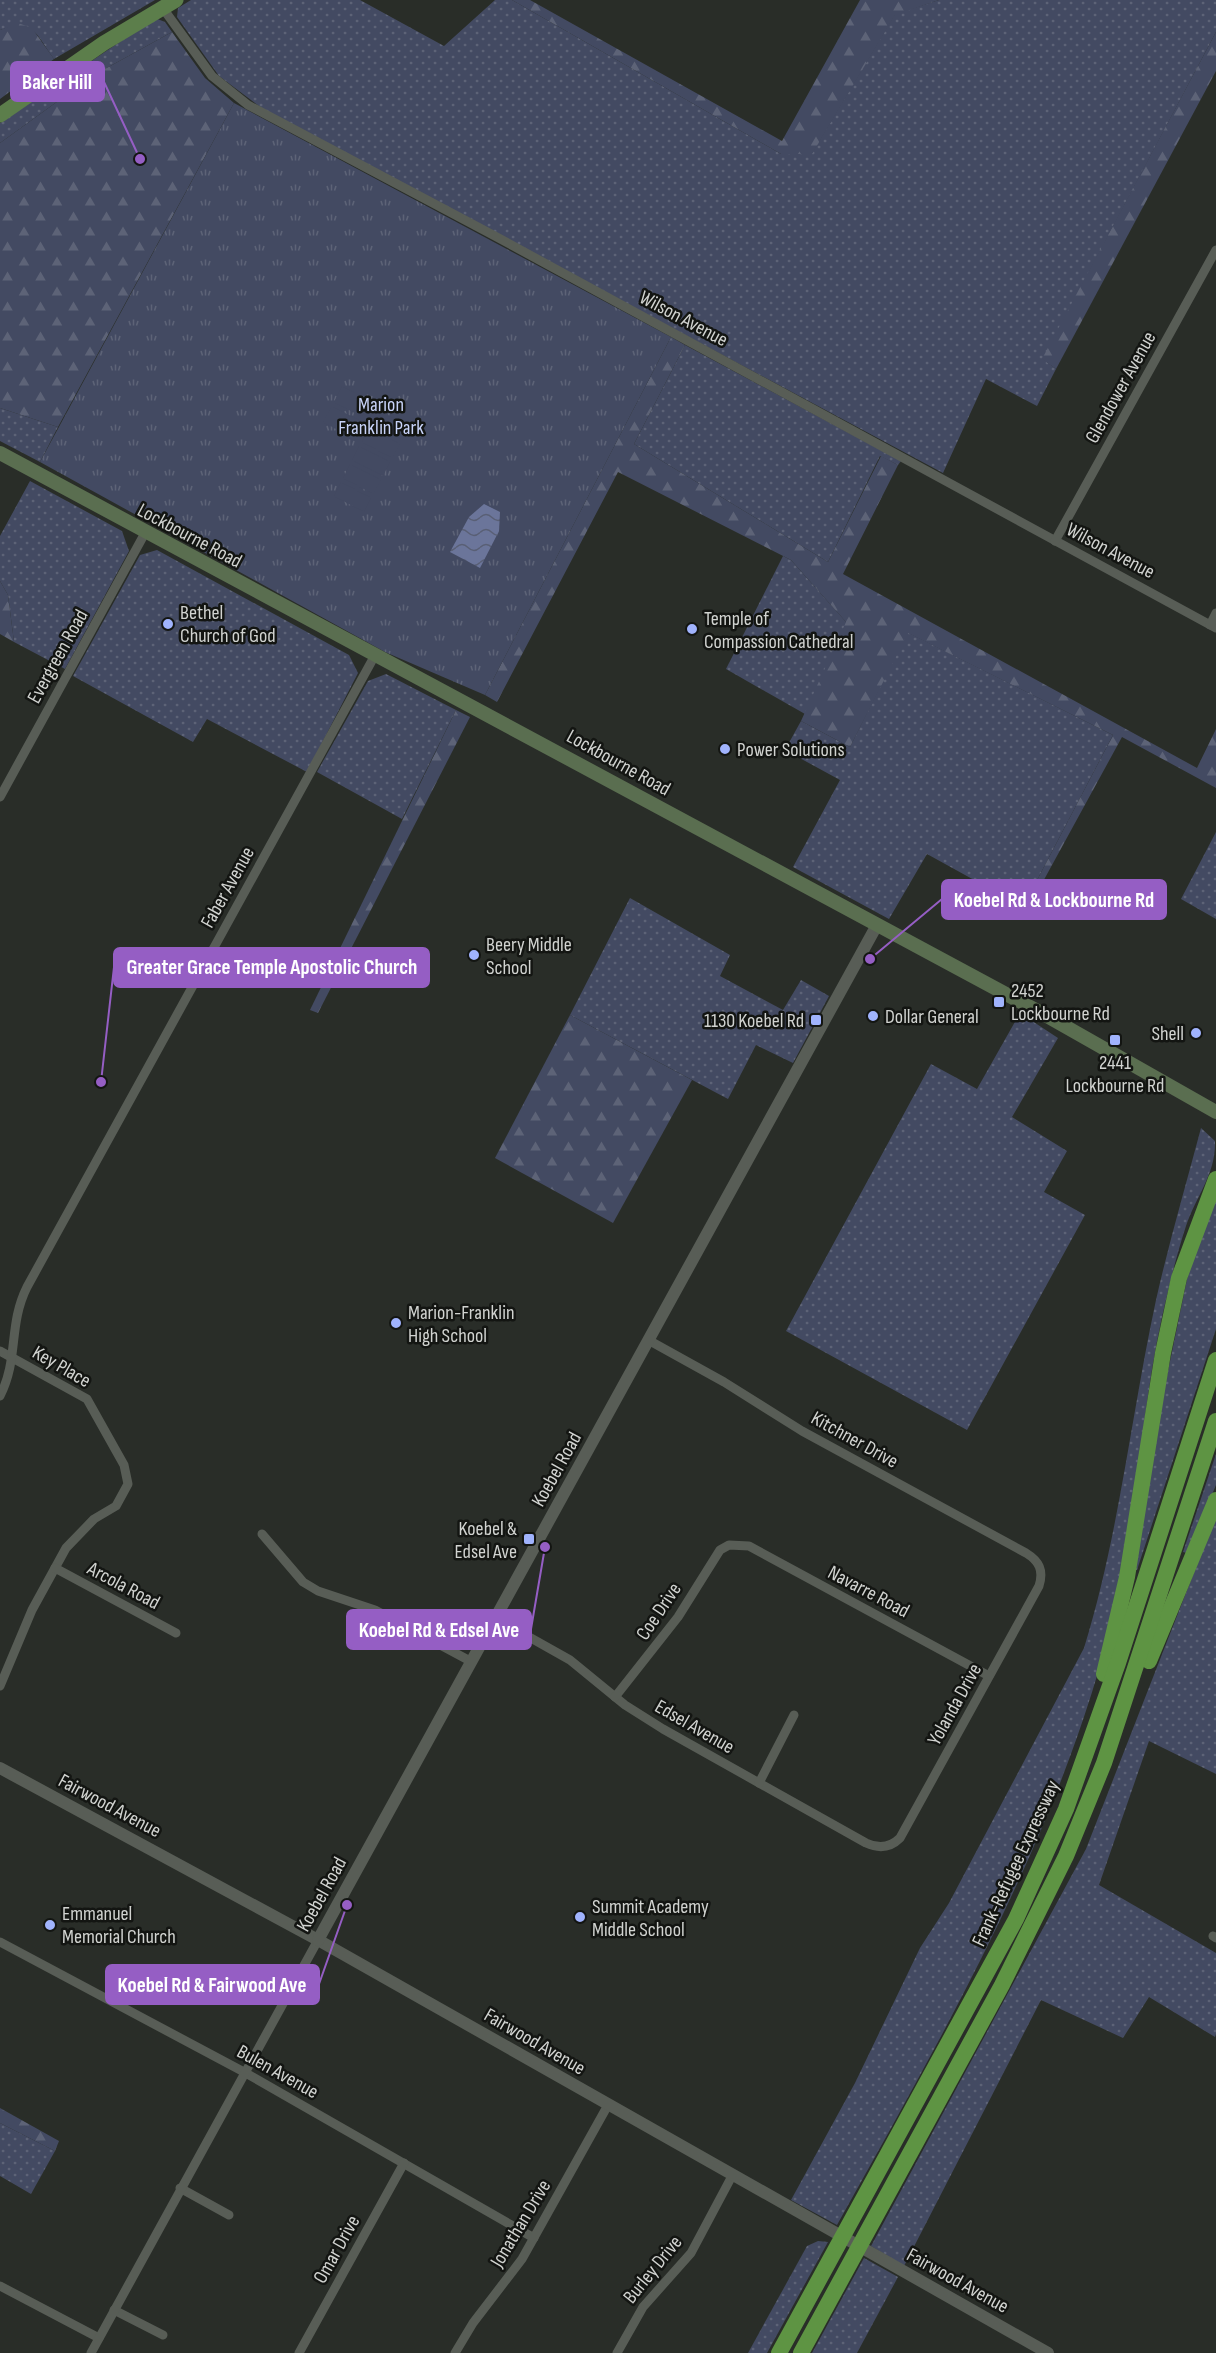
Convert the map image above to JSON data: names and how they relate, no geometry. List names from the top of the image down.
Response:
{
  "streets": {
    "highway": ["Frank-Refugee Expressway"],
    "main road": ["Lockbourne Road"],
    "street": [
      "Wilson Avenue",
      "Glendower Avenue",
      "Evergreen Road",
      "Faber Avenue",
      "Key Place",
      "Kitchner Drive",
      "Koebel Road",
      "Arcola Road",
      "Navarre Road",
      "Coe Drive",
      "Yolanda Drive",
      "Edsel Avenue",
      "Fairwood Avenue",
      "Bulen Avenue",
      "Jonathan Drive",
      "Omar Drive",
      "Burley Drive"
    ]
  },
  "crossings": [
    ["Wilson Avenue", "Glendower Avenue"],
    ["Lockbourne Road", "Evergreen Road"],
    ["Lockbourne Road", "Faber Avenue"],
    ["Lockbourne Road", "Koebel Road"],
    ["Faber Avenue", "Key Place"],
    ["Key Place", "Arcola Road"],
    ["Kitchner Drive", "Koebel Road"],
    ["Kitchner Drive", "Yolanda Drive"],
    ["Koebel Road", "Edsel Avenue"],
    ["Koebel Road", "Fairwood Avenue"],
    ["Koebel Road", "Bulen Avenue"],
    ["Navarre Road", "Coe Drive"],
    ["Navarre Road", "Yolanda Drive"],
    ["Coe Drive", "Edsel Avenue"],
    ["Yolanda Drive", "Edsel Avenue"],
    ["Fairwood Avenue", "Jonathan Drive"],
    ["Fairwood Avenue", "Burley Drive"],
    ["Bulen Avenue", "Jonathan Drive"],
    ["Bulen Avenue", "Omar Drive"]
  ],
  "parks": ["Marion Franklin Park"],
  "places": {
    "other": [
      "Baker Hill",
      "Bethel Church of God",
      "Temple of Compassion Cathedral",
      "Power Solutions",
      "Beery Middle School",
      "Koebel Rd & Lockbourne Rd",
      "Dollar General",
      "Shell",
      "Greater Grace Temple Apostolic Church",
      "Marion-Franklin High School",
      "Koebel Rd & Edsel Ave",
      "Koebel Rd & Fairwood Ave",
      "Summit Academy Middle School",
      "Emmanuel Memorial Church"
    ],
    "transit": [
      "2452 Lockbourne Rd",
      "1130 Koebel Rd",
      "2441 Lockbourne Rd",
      "Koebel & Edsel Ave"
    ]
  }
}
